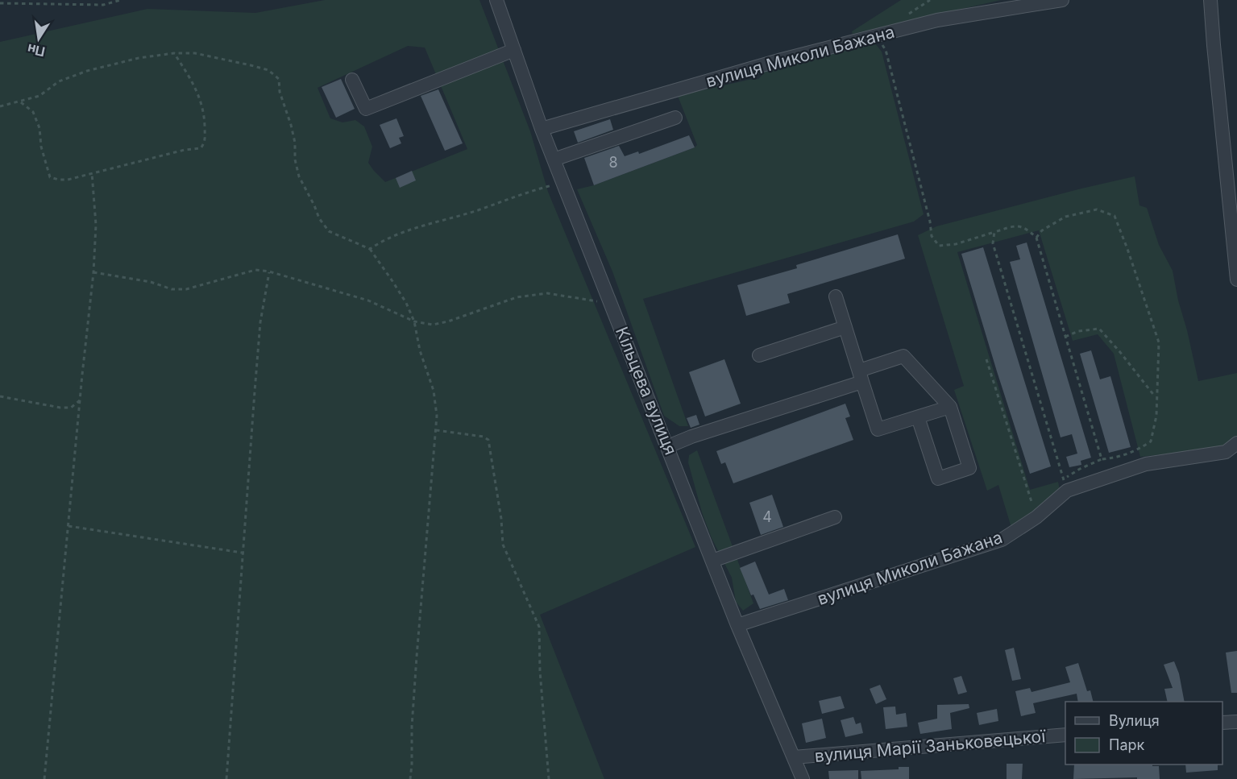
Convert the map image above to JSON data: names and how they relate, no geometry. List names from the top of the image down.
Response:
{
  "streets": {
    "street": ["вулиця Миколи Бажана", "Кільцева вулиця", "вулиця Марії Заньковецької"]
  },
  "crossings": [
    ["вулиця Миколи Бажана", "Кільцева вулиця"],
    ["Кільцева вулиця", "вулиця Марії Заньковецької"]
  ],
  "house_numbers": ["8", "4"],
  "legend": ["Вулиця", "Парк"],
  "north": "bottom"
}
